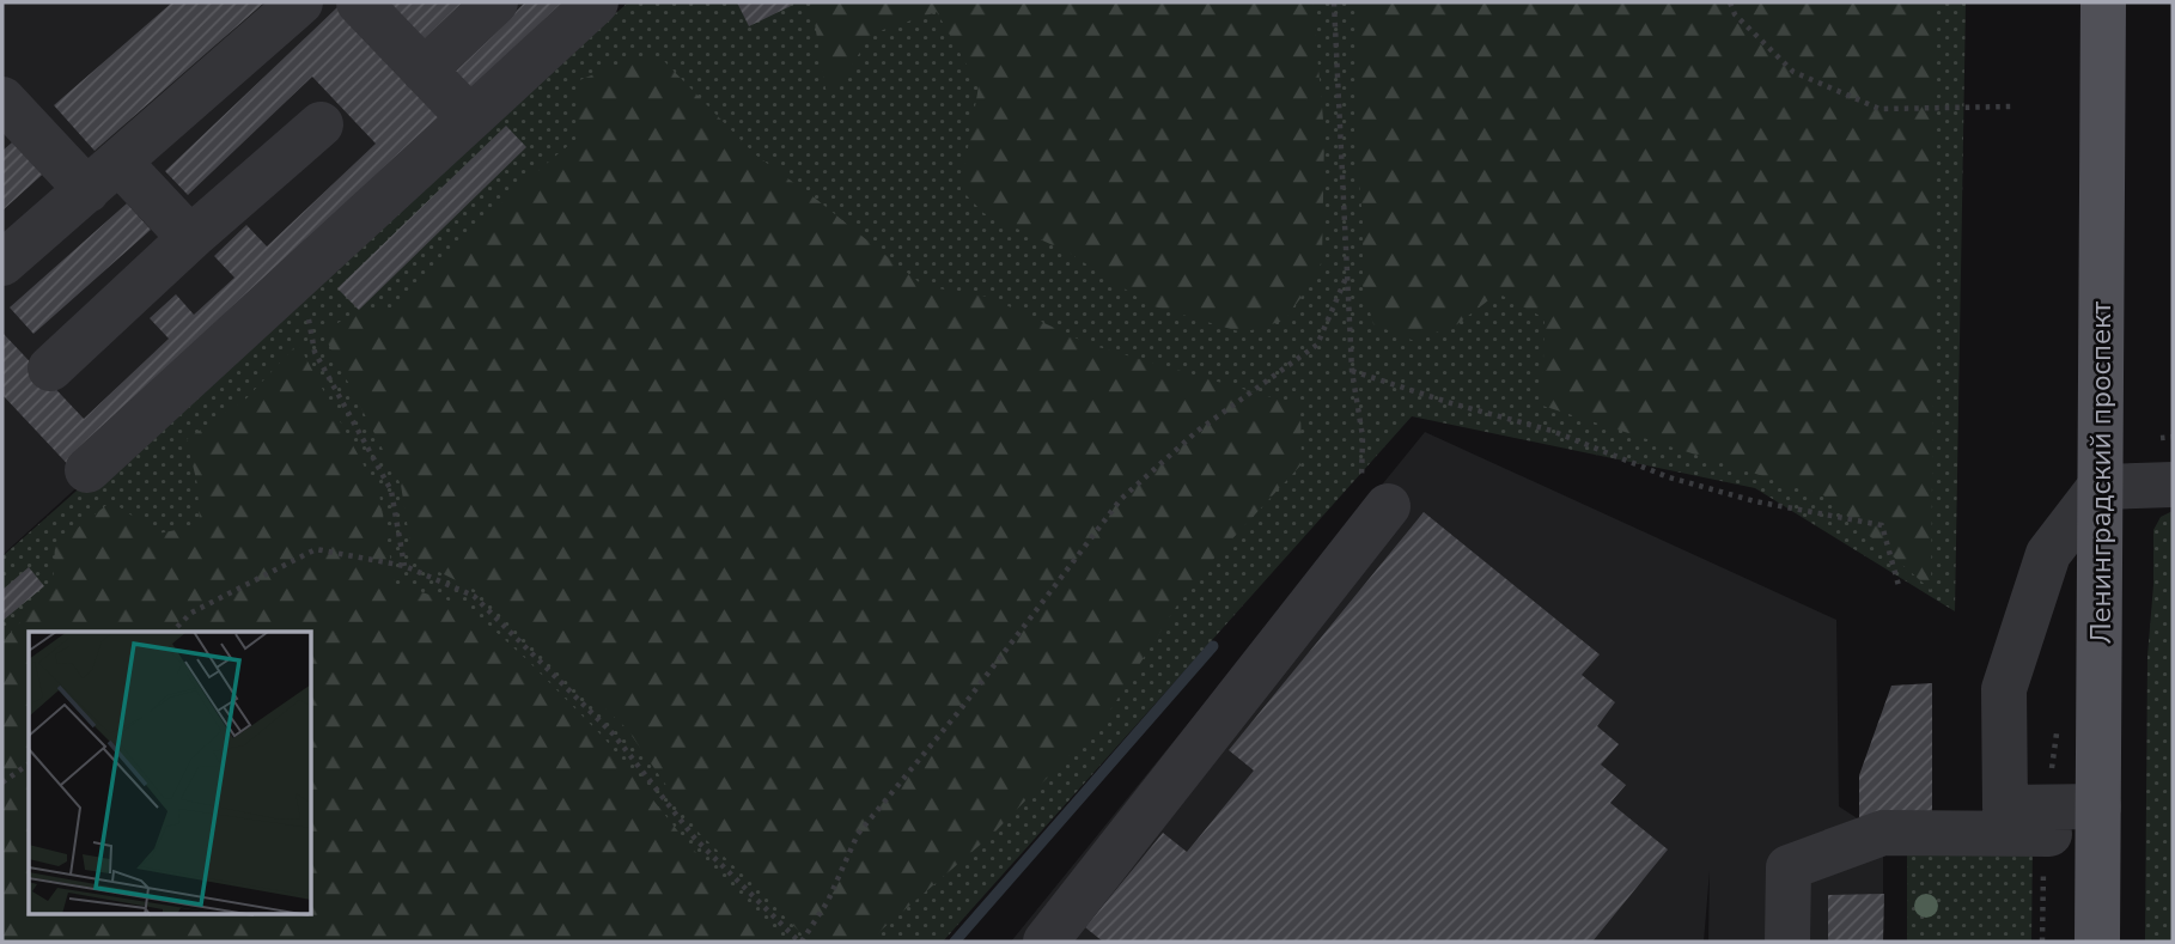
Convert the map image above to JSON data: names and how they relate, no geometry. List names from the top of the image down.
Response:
{
  "streets": {
    "main road": ["Ленинградский проспект"]
  }
}
